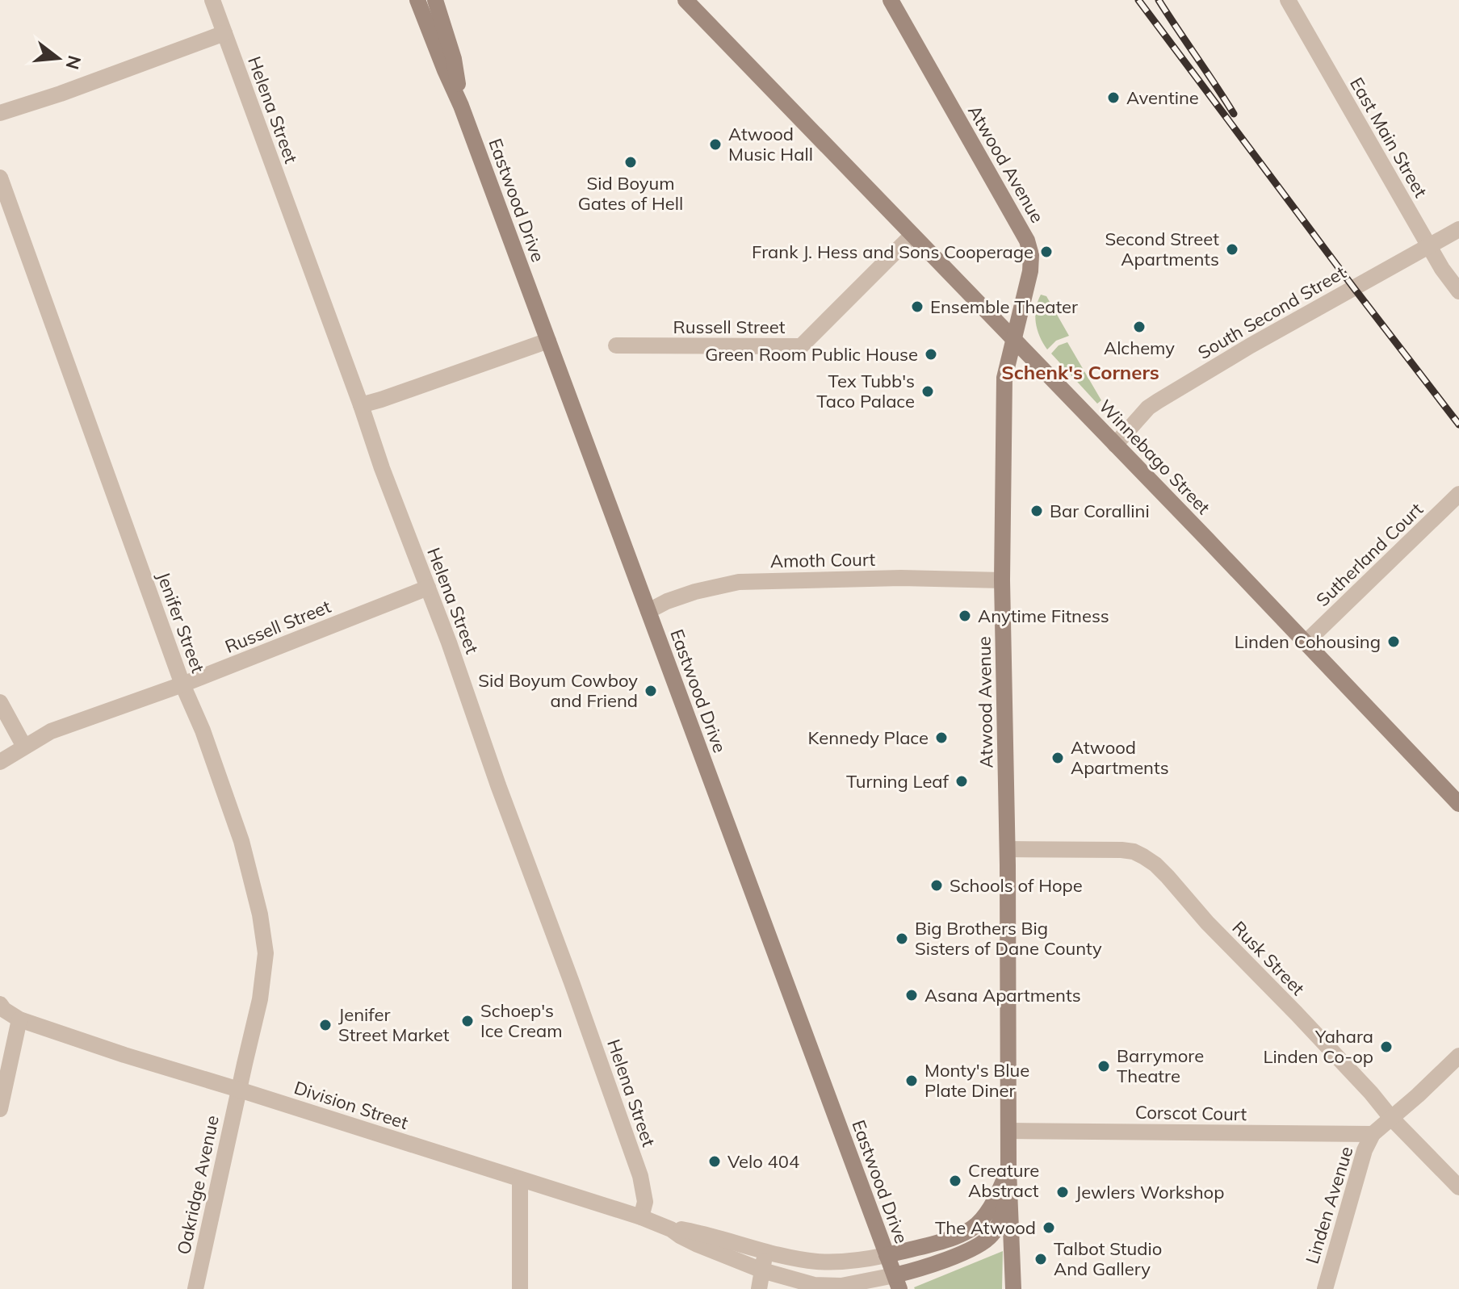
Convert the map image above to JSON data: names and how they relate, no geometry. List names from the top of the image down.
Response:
{
  "streets": {
    "street": [
      "Helena Street",
      "East Main Street",
      "Atwood Avenue",
      "Eastwood Drive",
      "South Second Street",
      "Russell Street",
      "Winnebago Street",
      "Sutherland Court",
      "Amoth Court",
      "Jenifer Street",
      "Rusk Street",
      "Division Street",
      "Corscot Court",
      "Oakridge Avenue",
      "Linden Avenue"
    ]
  },
  "crossings": [
    ["Helena Street", "Russell Street"],
    ["Helena Street", "Division Street"],
    ["East Main Street", "South Second Street"],
    ["Atwood Avenue", "Winnebago Street"],
    ["Atwood Avenue", "Amoth Court"],
    ["Atwood Avenue", "Rusk Street"],
    ["Atwood Avenue", "Division Street"],
    ["Atwood Avenue", "Corscot Court"],
    ["Eastwood Drive", "Amoth Court"],
    ["Eastwood Drive", "Division Street"],
    ["South Second Street", "Winnebago Street"],
    ["Russell Street", "Winnebago Street"],
    ["Russell Street", "Jenifer Street"],
    ["Winnebago Street", "Sutherland Court"],
    ["Jenifer Street", "Division Street"],
    ["Jenifer Street", "Oakridge Avenue"],
    ["Rusk Street", "Linden Avenue"],
    ["Division Street", "Oakridge Avenue"],
    ["Corscot Court", "Linden Avenue"]
  ],
  "districts": ["Schenk's Corners"],
  "places": [
    "Aventine",
    "Atwood Music Hall",
    "Sid Boyum Gates of Hell",
    "Second Street Apartments",
    "Frank J. Hess and Sons Cooperage",
    "Ensemble Theater",
    "Alchemy",
    "Green Room Public House",
    "Tex Tubb's Taco Palace",
    "Bar Corallini",
    "Anytime Fitness",
    "Linden Cohousing",
    "Sid Boyum Cowboy and Friend",
    "Kennedy Place",
    "Atwood Apartments",
    "Turning Leaf",
    "Schools of Hope",
    "Big Brothers Big Sisters of Dane County",
    "Asana Apartments",
    "Schoep's Ice Cream",
    "Jenifer Street Market",
    "Yahara Linden Co-op",
    "Barrymore Theatre",
    "Monty's Blue Plate Diner",
    "Velo 404",
    "Creature Abstract",
    "Jewlers Workshop",
    "The Atwood",
    "Talbot Studio And Gallery"
  ],
  "north": "right"
}
